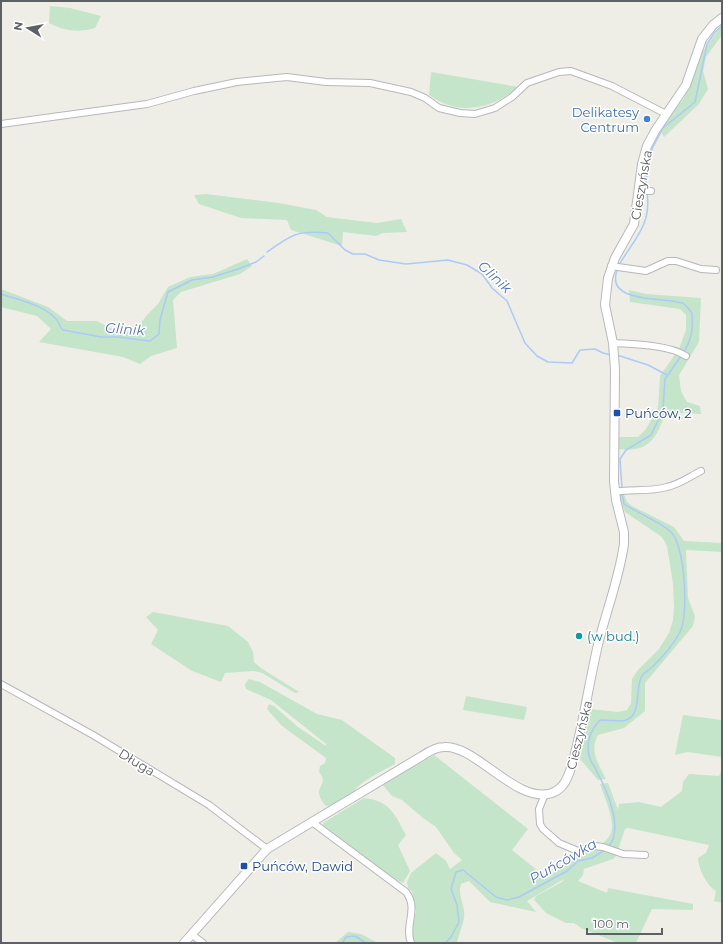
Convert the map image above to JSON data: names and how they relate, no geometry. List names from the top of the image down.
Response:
{
  "streets": {
    "street": ["Cieszyńska", "Długa"]
  },
  "water": ["Glinik", "Puńcówka"],
  "places": {
    "other": ["Delikatesy Centrum", "(w bud.)"],
    "transit": ["Puńców, 2", "Puńców, Dawid"]
  },
  "scale_bar": "100 m",
  "north": "left"
}
